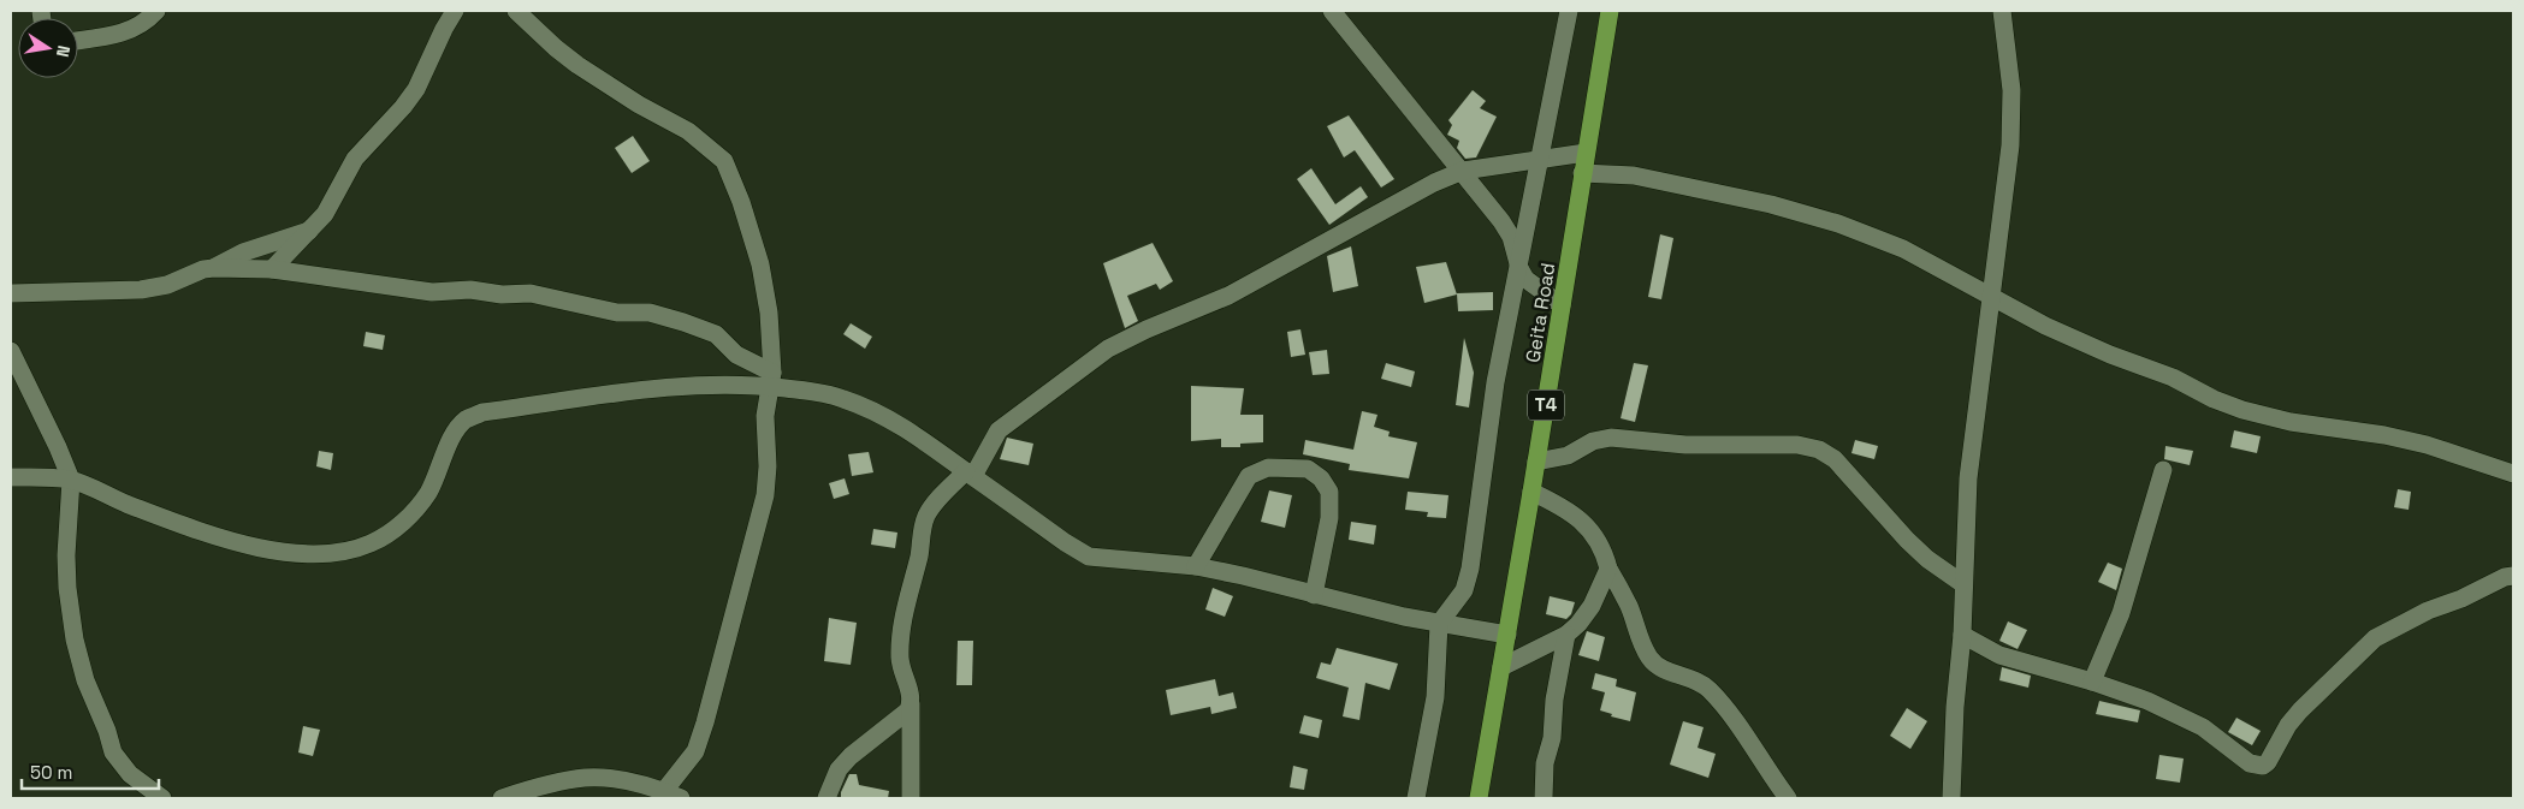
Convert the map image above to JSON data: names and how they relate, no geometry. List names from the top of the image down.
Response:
{
  "streets": {
    "highway": ["Geita Road", "T4"]
  },
  "scale_bar": "50 m",
  "north": "right"
}
